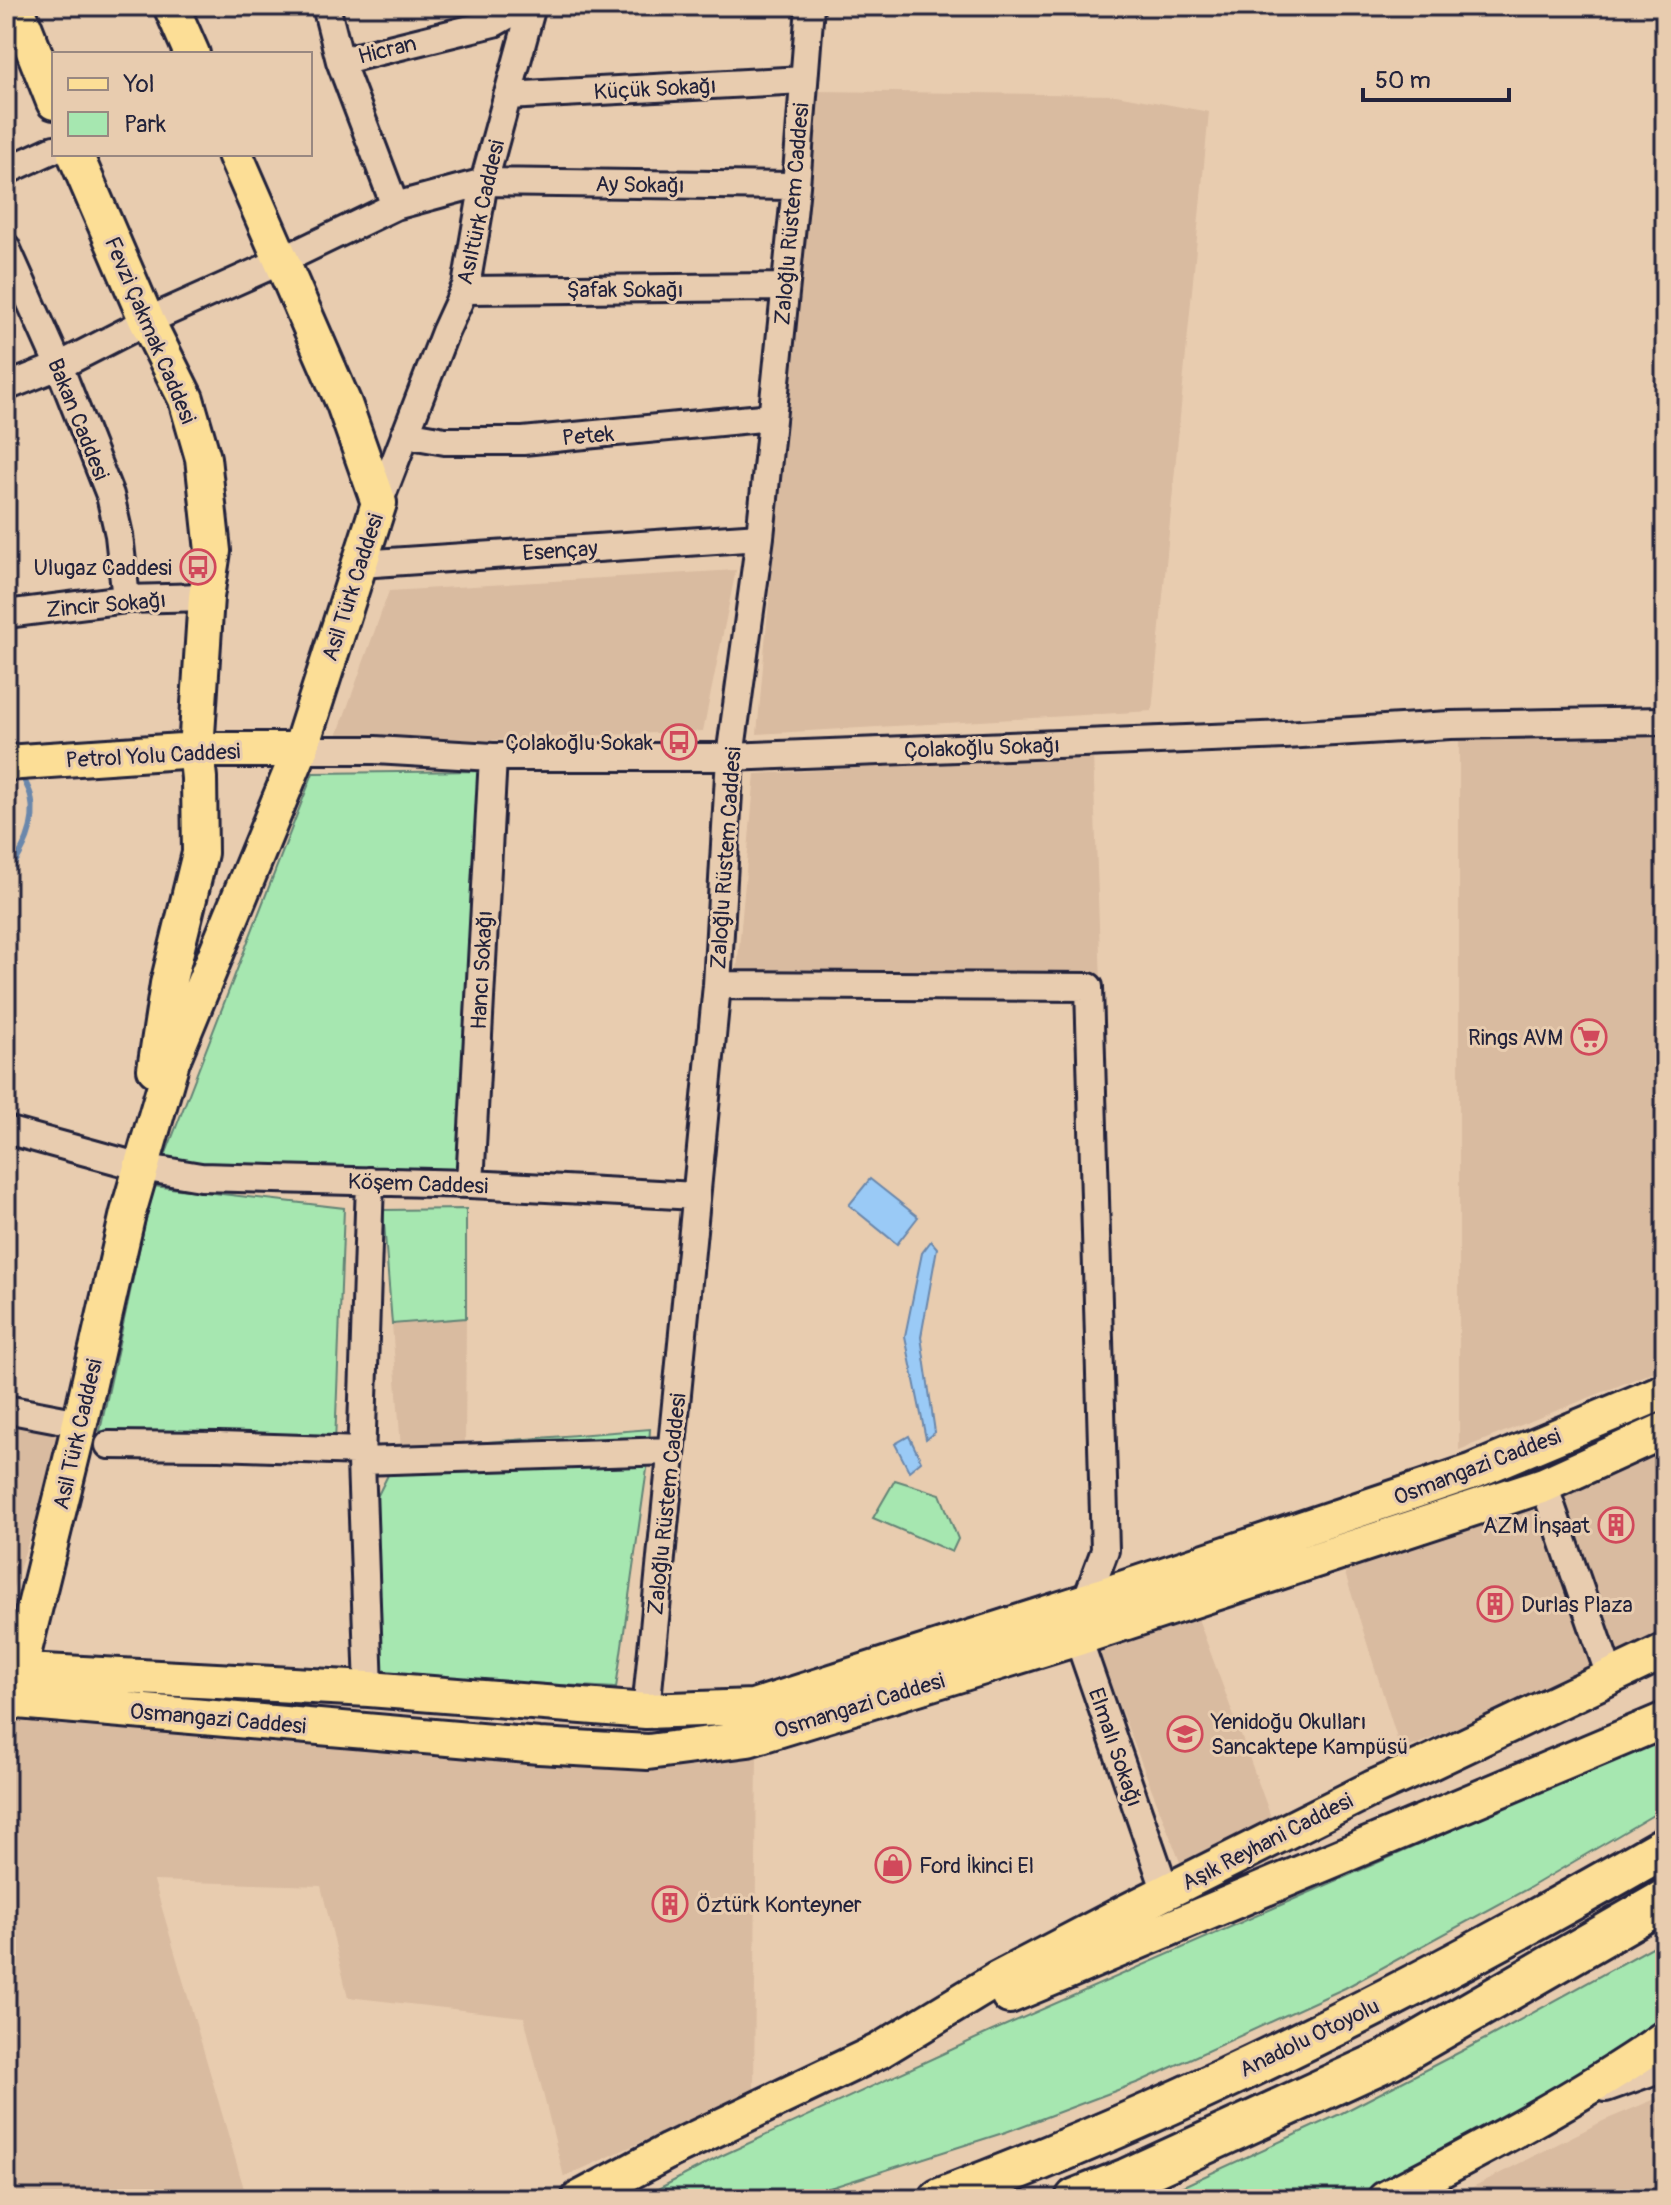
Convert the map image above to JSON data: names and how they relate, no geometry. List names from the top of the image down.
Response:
{
  "streets": {
    "highway": ["Anadolu Otoyolu"],
    "main road": [
      "Fevzi Çakmak Caddesi",
      "Asil Türk Caddesi",
      "Petrol Yolu Caddesi",
      "Osmangazi Caddesi",
      "Aşık Reyhani Caddesi"
    ],
    "street": [
      "Hicran",
      "Küçük Sokağı",
      "Ay Sokağı",
      "Asıltürk Caddesi",
      "Zaloğlu Rüstem Caddesi",
      "Şafak Sokağı",
      "Bakan Caddesi",
      "Petek",
      "Esençay",
      "Zincir Sokağı",
      "Çolakoğlu Sokağı",
      "Hancı Sokağı",
      "Köşem Caddesi",
      "Elmalı Sokağı"
    ]
  },
  "crossings": [
    ["Küçük Sokağı", "Asıltürk Caddesi"],
    ["Küçük Sokağı", "Zaloğlu Rüstem Caddesi"],
    ["Ay Sokağı", "Asıltürk Caddesi"],
    ["Ay Sokağı", "Zaloğlu Rüstem Caddesi"],
    ["Ay Sokağı", "Fevzi Çakmak Caddesi"],
    ["Ay Sokağı", "Bakan Caddesi"],
    ["Ay Sokağı", "Asil Türk Caddesi"],
    ["Asıltürk Caddesi", "Şafak Sokağı"],
    ["Asıltürk Caddesi", "Petek"],
    ["Asıltürk Caddesi", "Asil Türk Caddesi"],
    ["Zaloğlu Rüstem Caddesi", "Şafak Sokağı"],
    ["Zaloğlu Rüstem Caddesi", "Petek"],
    ["Zaloğlu Rüstem Caddesi", "Esençay"],
    ["Zaloğlu Rüstem Caddesi", "Çolakoğlu Sokağı"],
    ["Zaloğlu Rüstem Caddesi", "Köşem Caddesi"],
    ["Zaloğlu Rüstem Caddesi", "Osmangazi Caddesi"],
    ["Fevzi Çakmak Caddesi", "Asil Türk Caddesi"],
    ["Fevzi Çakmak Caddesi", "Zincir Sokağı"],
    ["Fevzi Çakmak Caddesi", "Petrol Yolu Caddesi"],
    ["Bakan Caddesi", "Zincir Sokağı"],
    ["Esençay", "Asil Türk Caddesi"],
    ["Asil Türk Caddesi", "Çolakoğlu Sokağı"],
    ["Asil Türk Caddesi", "Petrol Yolu Caddesi"],
    ["Asil Türk Caddesi", "Köşem Caddesi"],
    ["Asil Türk Caddesi", "Osmangazi Caddesi"],
    ["Çolakoğlu Sokağı", "Petrol Yolu Caddesi"],
    ["Çolakoğlu Sokağı", "Hancı Sokağı"],
    ["Hancı Sokağı", "Köşem Caddesi"],
    ["Osmangazi Caddesi", "Elmalı Sokağı"],
    ["Elmalı Sokağı", "Aşık Reyhani Caddesi"]
  ],
  "places": {
    "bus stop": ["Ulugaz Caddesi", "Çolakoğlu Sokak"],
    "supermarket": ["Rings AVM"],
    "building": ["AZM İnşaat", "Durlas Plaza", "Öztürk Konteyner"],
    "school or university": ["Yenidoğu Okulları Sancaktepe Kampüsü"],
    "shop": ["Ford İkinci El"]
  },
  "legend": ["Yol", "Park"],
  "scale_bar": "50 m"
}
